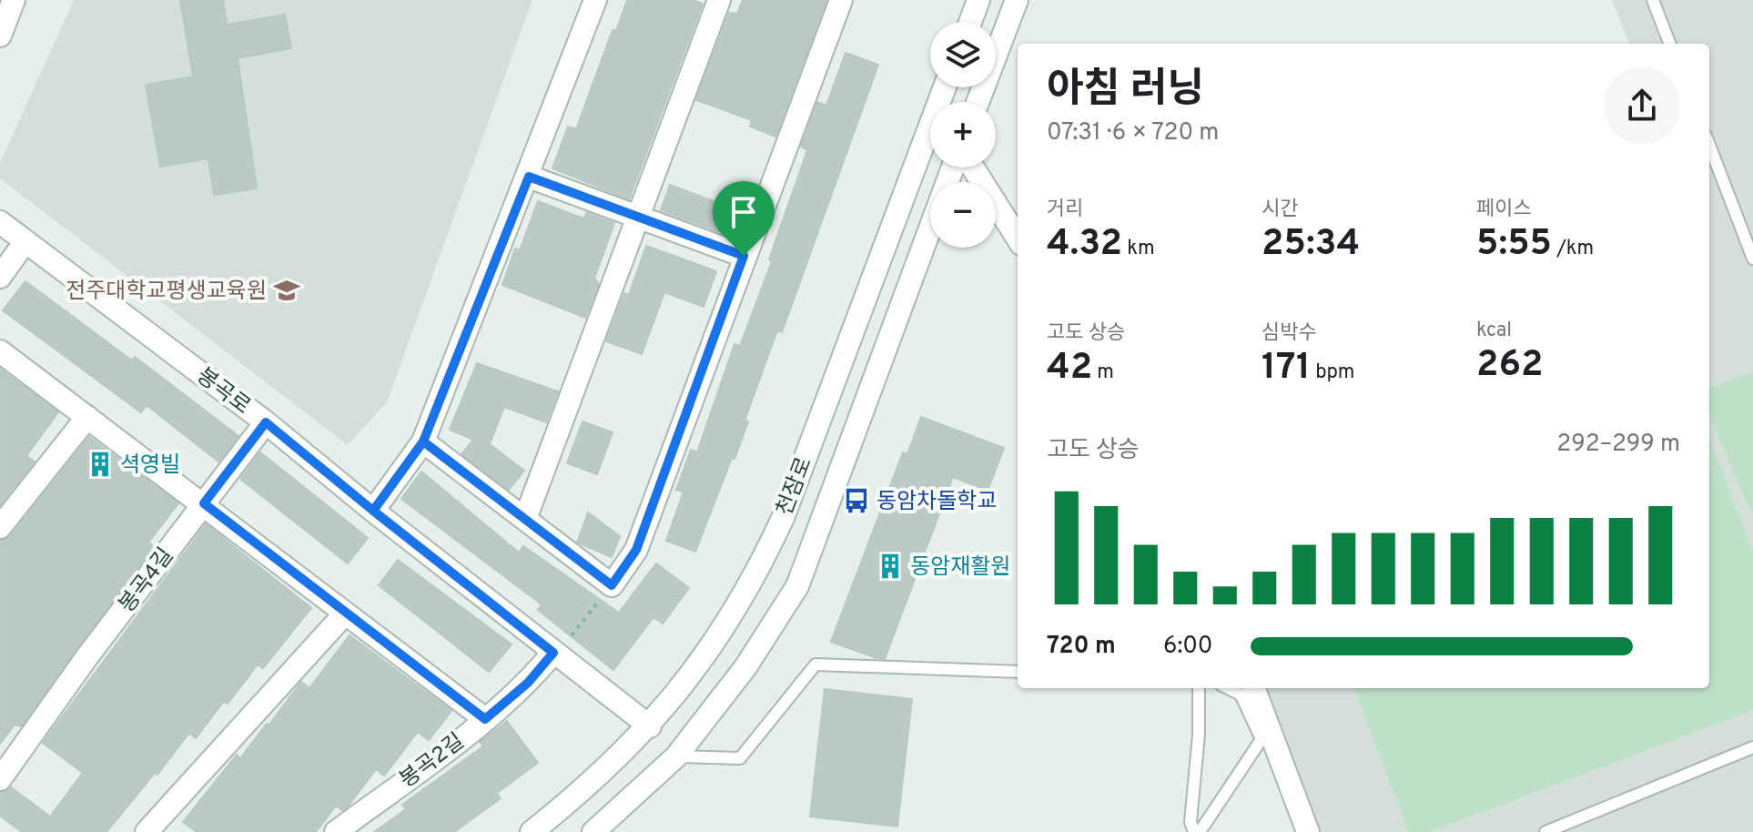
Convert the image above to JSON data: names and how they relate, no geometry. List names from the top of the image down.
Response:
{
  "streets": {
    "street": [
      "봉곡로",
      "천잠로",
      "봉곡4길",
      "봉곡2길"
    ]
  },
  "crossings": [
    ["봉곡로", "천잠로"],
    ["봉곡로", "봉곡4길"],
    ["봉곡로", "봉곡2길"]
  ],
  "places": {
    "school or university": ["전주대학교평생교육원"],
    "building": ["셕영빌", "동암재활원"],
    "bus stop": ["동암차돌학교"]
  },
  "page": {
    "map_buttons": ["+", "−"],
    "heading": ["아침 러닝", "07:31 · 6 × 720 m"],
    "stats": [
      ["거리", "4.32 km"],
      ["시간", "25:34"],
      ["페이스", "5:55 /km"],
      ["고도 상승", "42 m"],
      ["심박수", "171 bpm"],
      ["kcal", "262"]
    ],
    "chart": ["고도 상승", "292–299 m"],
    "list": [
      {
        "name": "720 m",
        "note": "6:00"
      }
    ]
  }
}
